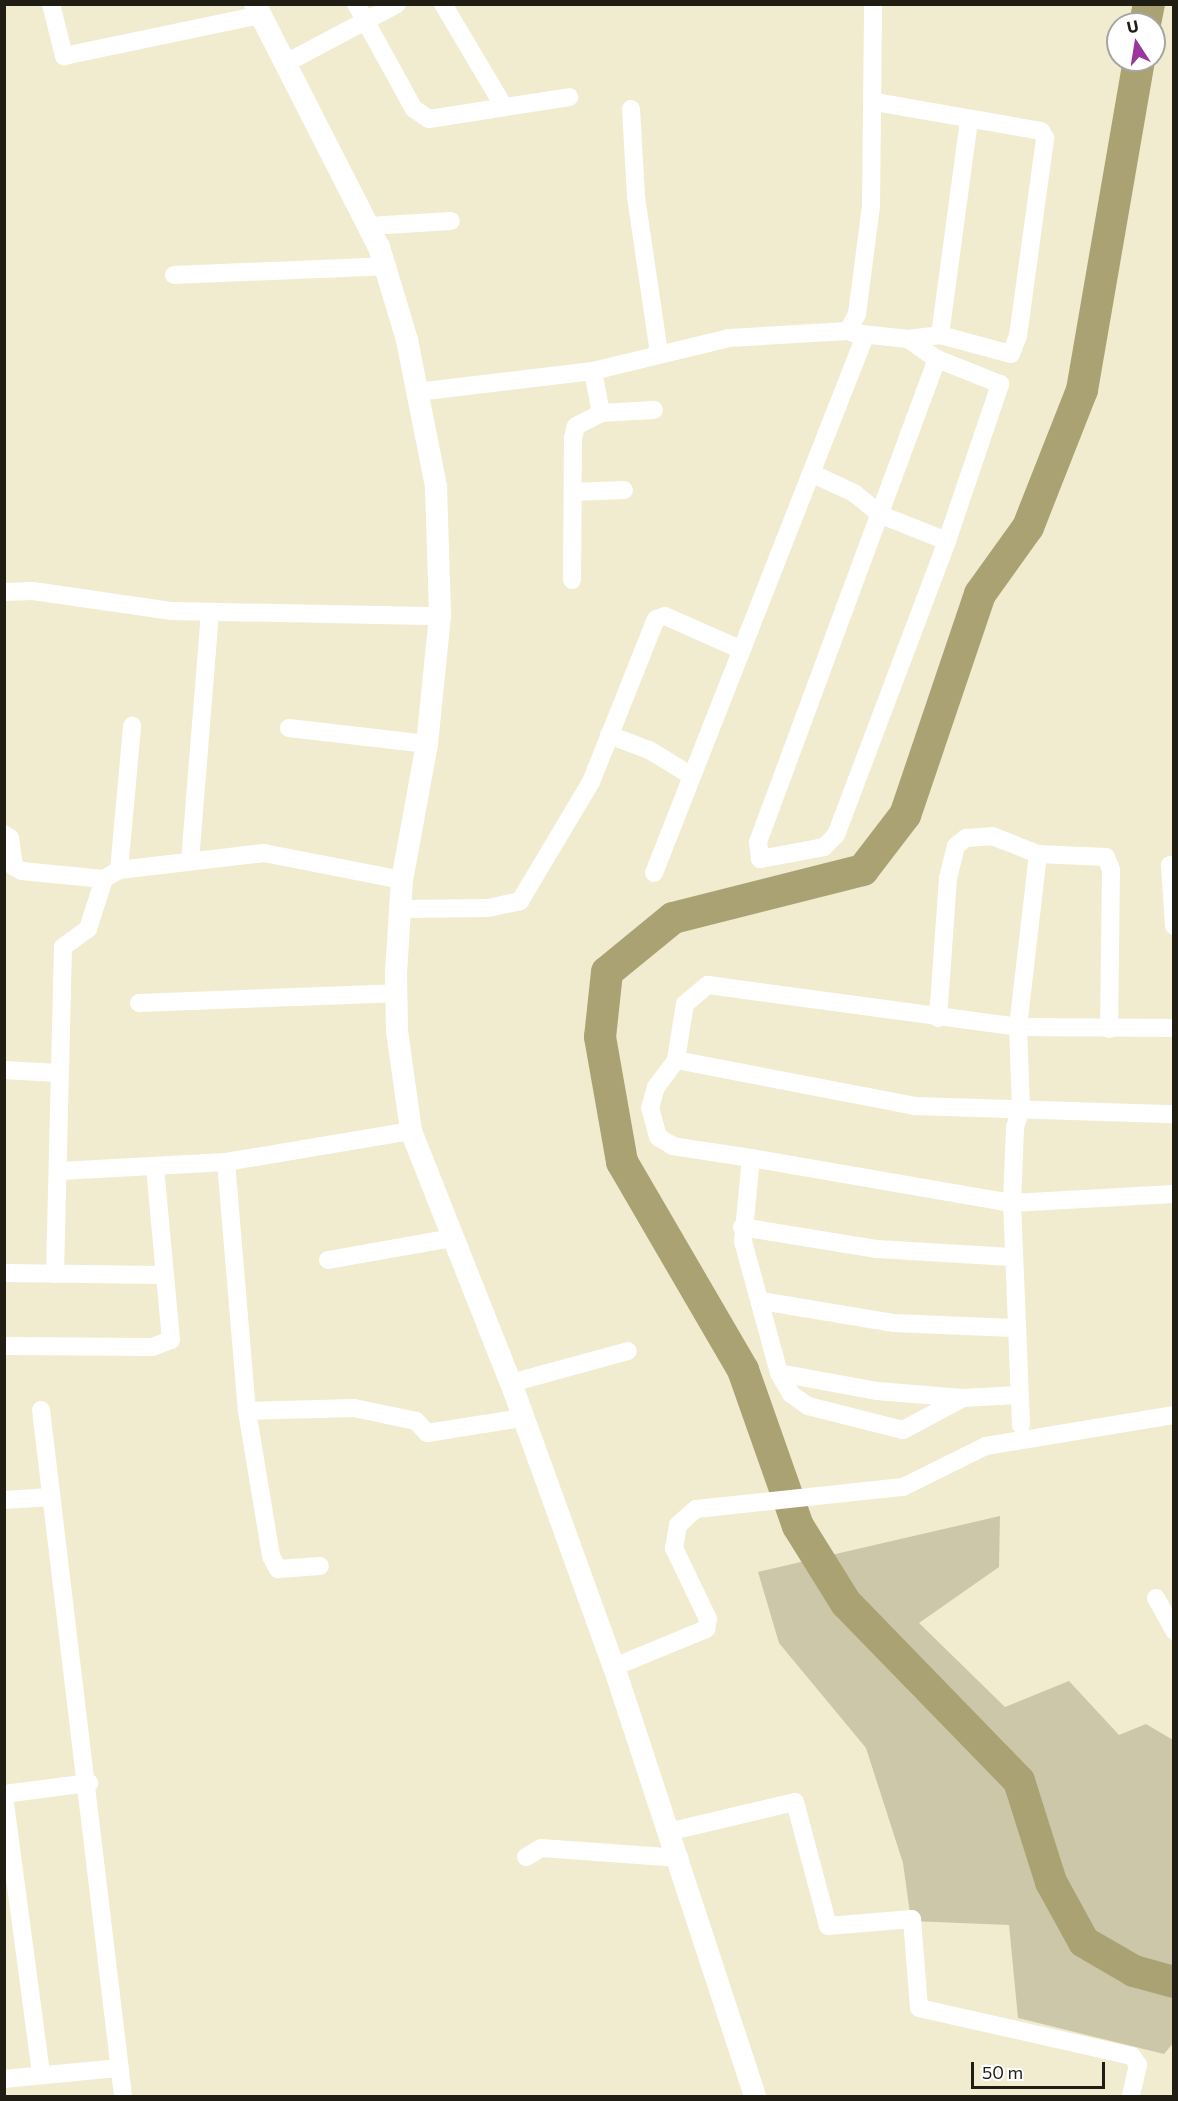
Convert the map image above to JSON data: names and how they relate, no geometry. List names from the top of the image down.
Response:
{
  "scale_bar": "50 m",
  "north": "top"
}
